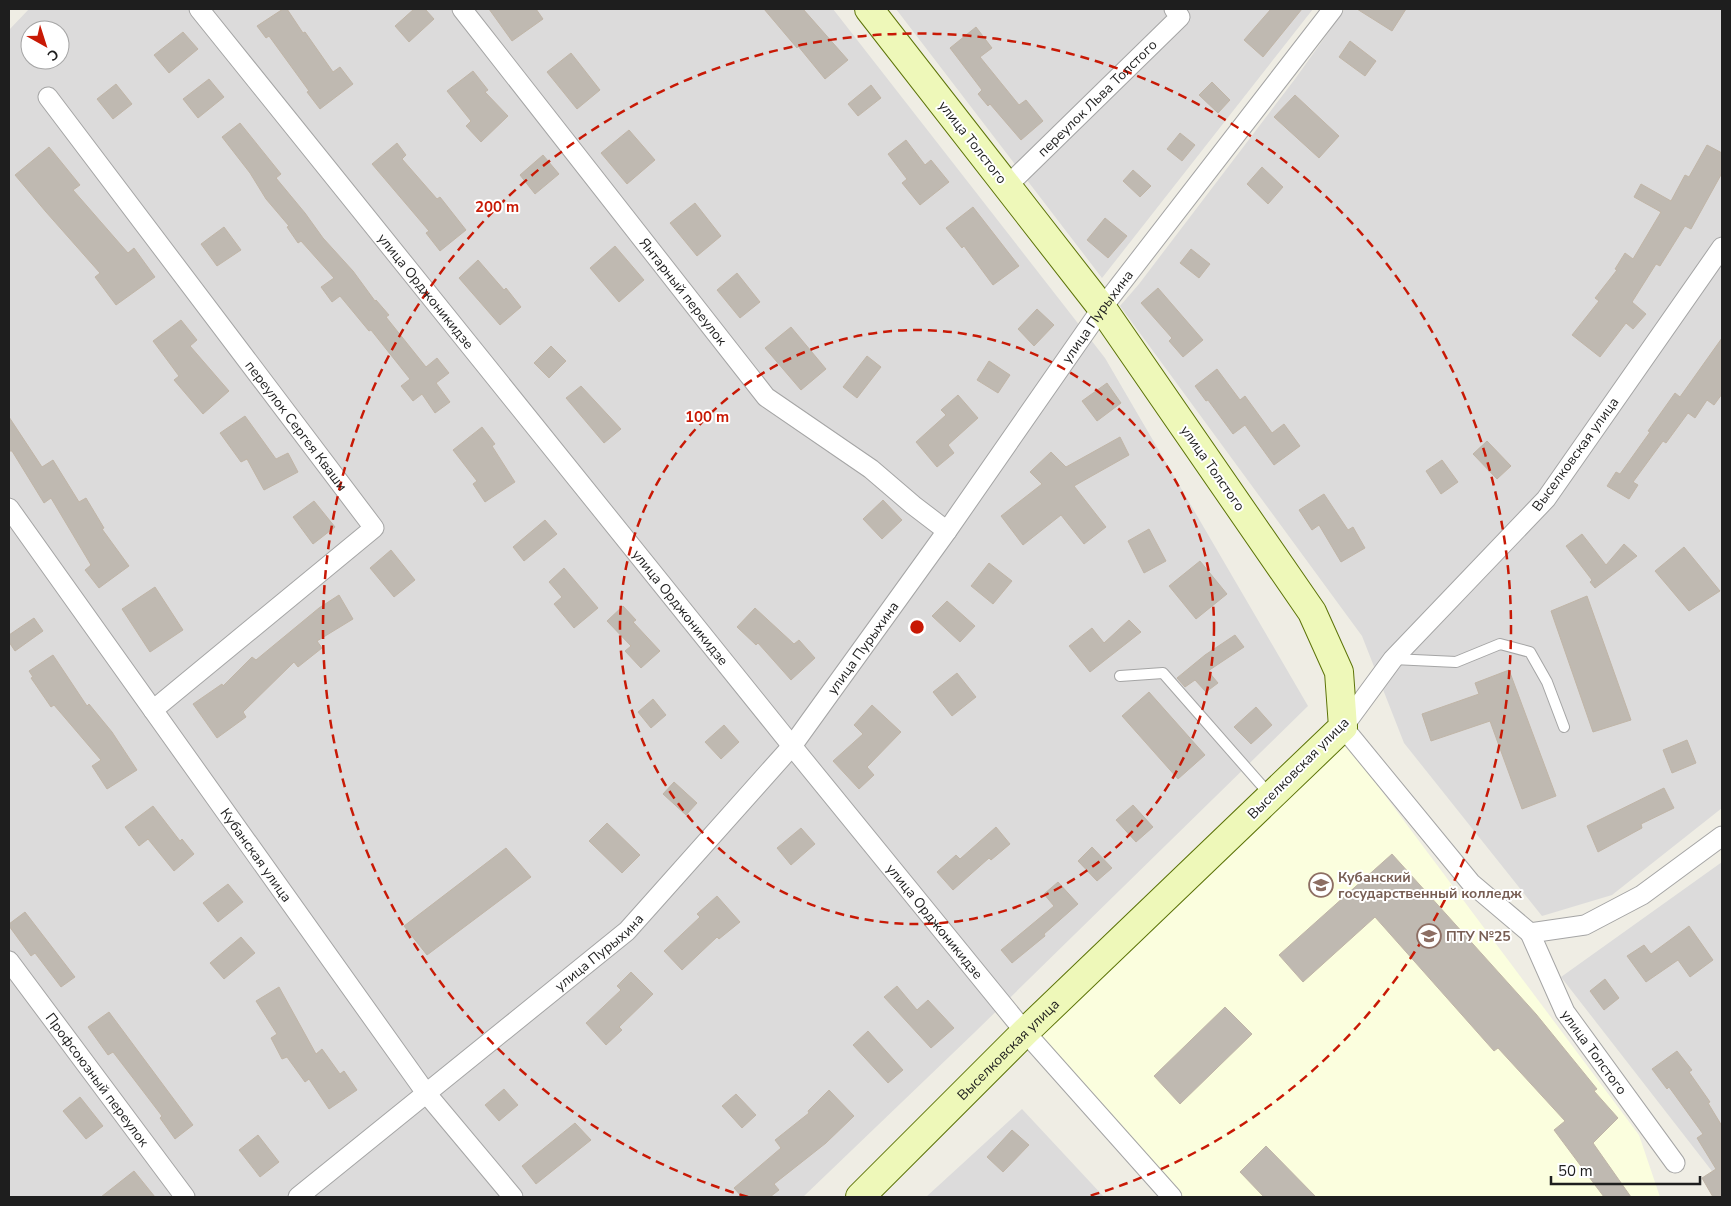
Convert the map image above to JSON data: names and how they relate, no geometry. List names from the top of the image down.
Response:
{
  "streets": {
    "street": [
      "переулок Льва Толстого",
      "улица Толстого",
      "улица Орджоникидзе",
      "Янтарный переулок",
      "улица Пурыхина",
      "переулок Сергея Кваши",
      "Выселковская улица",
      "Кубанская улица",
      "Профсоюзный переулок"
    ]
  },
  "crossings": [
    ["переулок Льва Толстого", "улица Толстого"],
    ["улица Толстого", "улица Пурыхина"],
    ["улица Толстого", "Выселковская улица"],
    ["улица Орджоникидзе", "улица Пурыхина"],
    ["улица Орджоникидзе", "Выселковская улица"],
    ["Янтарный переулок", "улица Пурыхина"],
    ["улица Пурыхина", "Кубанская улица"],
    ["переулок Сергея Кваши", "Кубанская улица"]
  ],
  "places": {
    "school or university": ["Кубанский государственный колледж", "ПТУ №25"]
  },
  "scale_bar": "50 m",
  "north": "bottom right",
  "rings": ["200 m", "100 m"]
}
